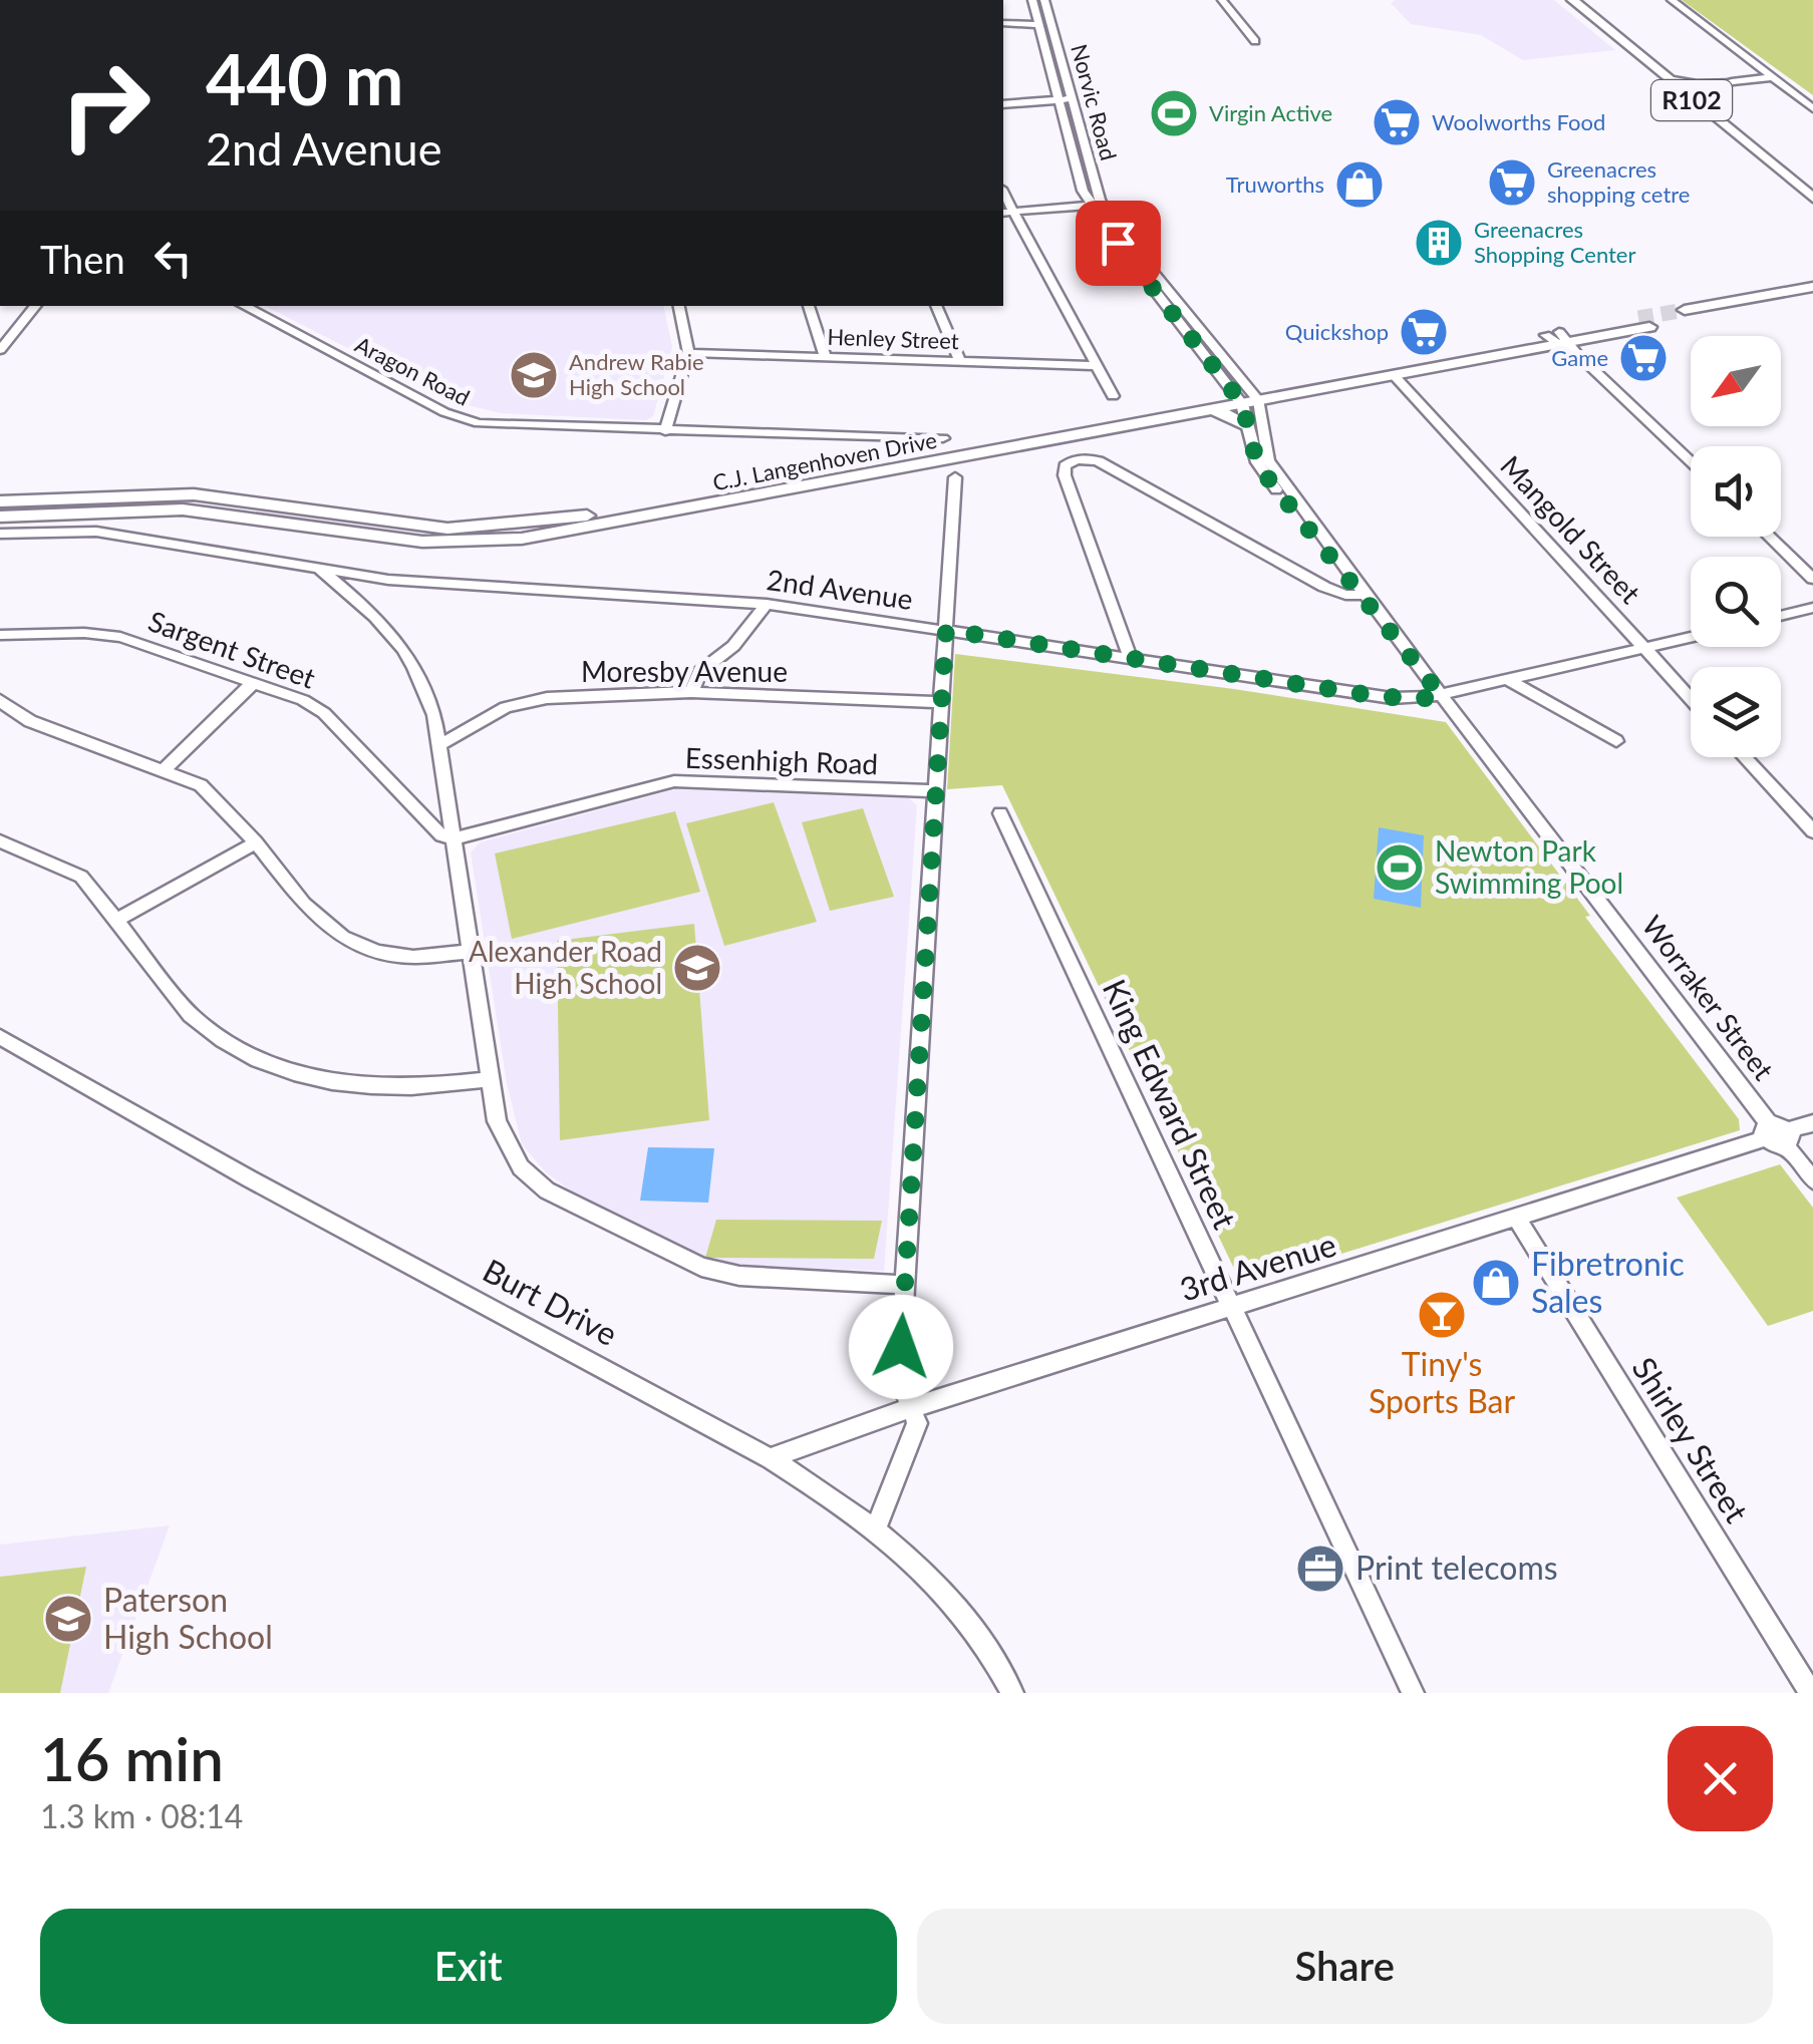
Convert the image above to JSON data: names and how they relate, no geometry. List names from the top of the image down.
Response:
{
  "streets": {
    "main road": ["R102", "C.J. Langenhoven Drive"],
    "street": [
      "Norvic Road",
      "Henley Street",
      "Aragon Road",
      "Mangold Street",
      "2nd Avenue",
      "Sargent Street",
      "Moresby Avenue",
      "Essenhigh Road",
      "Worraker Street",
      "King Edward Street",
      "3rd Avenue",
      "Burt Drive",
      "Shirley Street"
    ]
  },
  "crossings": [
    ["Norvic Road", "C.J. Langenhoven Drive"],
    ["Norvic Road", "Worraker Street"],
    ["C.J. Langenhoven Drive", "Mangold Street"],
    ["C.J. Langenhoven Drive", "Worraker Street"],
    ["Mangold Street", "2nd Avenue"],
    ["2nd Avenue", "Worraker Street"],
    ["Sargent Street", "Essenhigh Road"],
    ["Worraker Street", "3rd Avenue"],
    ["King Edward Street", "3rd Avenue"],
    ["3rd Avenue", "Burt Drive"],
    ["3rd Avenue", "Shirley Street"]
  ],
  "places": {
    "sports": ["Virgin Active", "Newton Park Swimming Pool"],
    "supermarket": [
      "Woolworths Food",
      "Greenacres shopping cetre",
      "Quickshop",
      "Game"
    ],
    "shop": ["Truworths", "Fibretronic Sales"],
    "building": ["Greenacres Shopping Center"],
    "school or university": ["Andrew Rabie High School", "Alexander Road High School", "Paterson High School"],
    "bar": ["Tiny's Sports Bar"],
    "office": ["Print telecoms"]
  },
  "north": "bottom left",
  "page": {
    "turn": ["440 m", "2nd Avenue"],
    "then": "Then",
    "heading": ["16 min", "1.3 km · 08:14"],
    "buttons": ["Exit", "Share"]
  }
}
